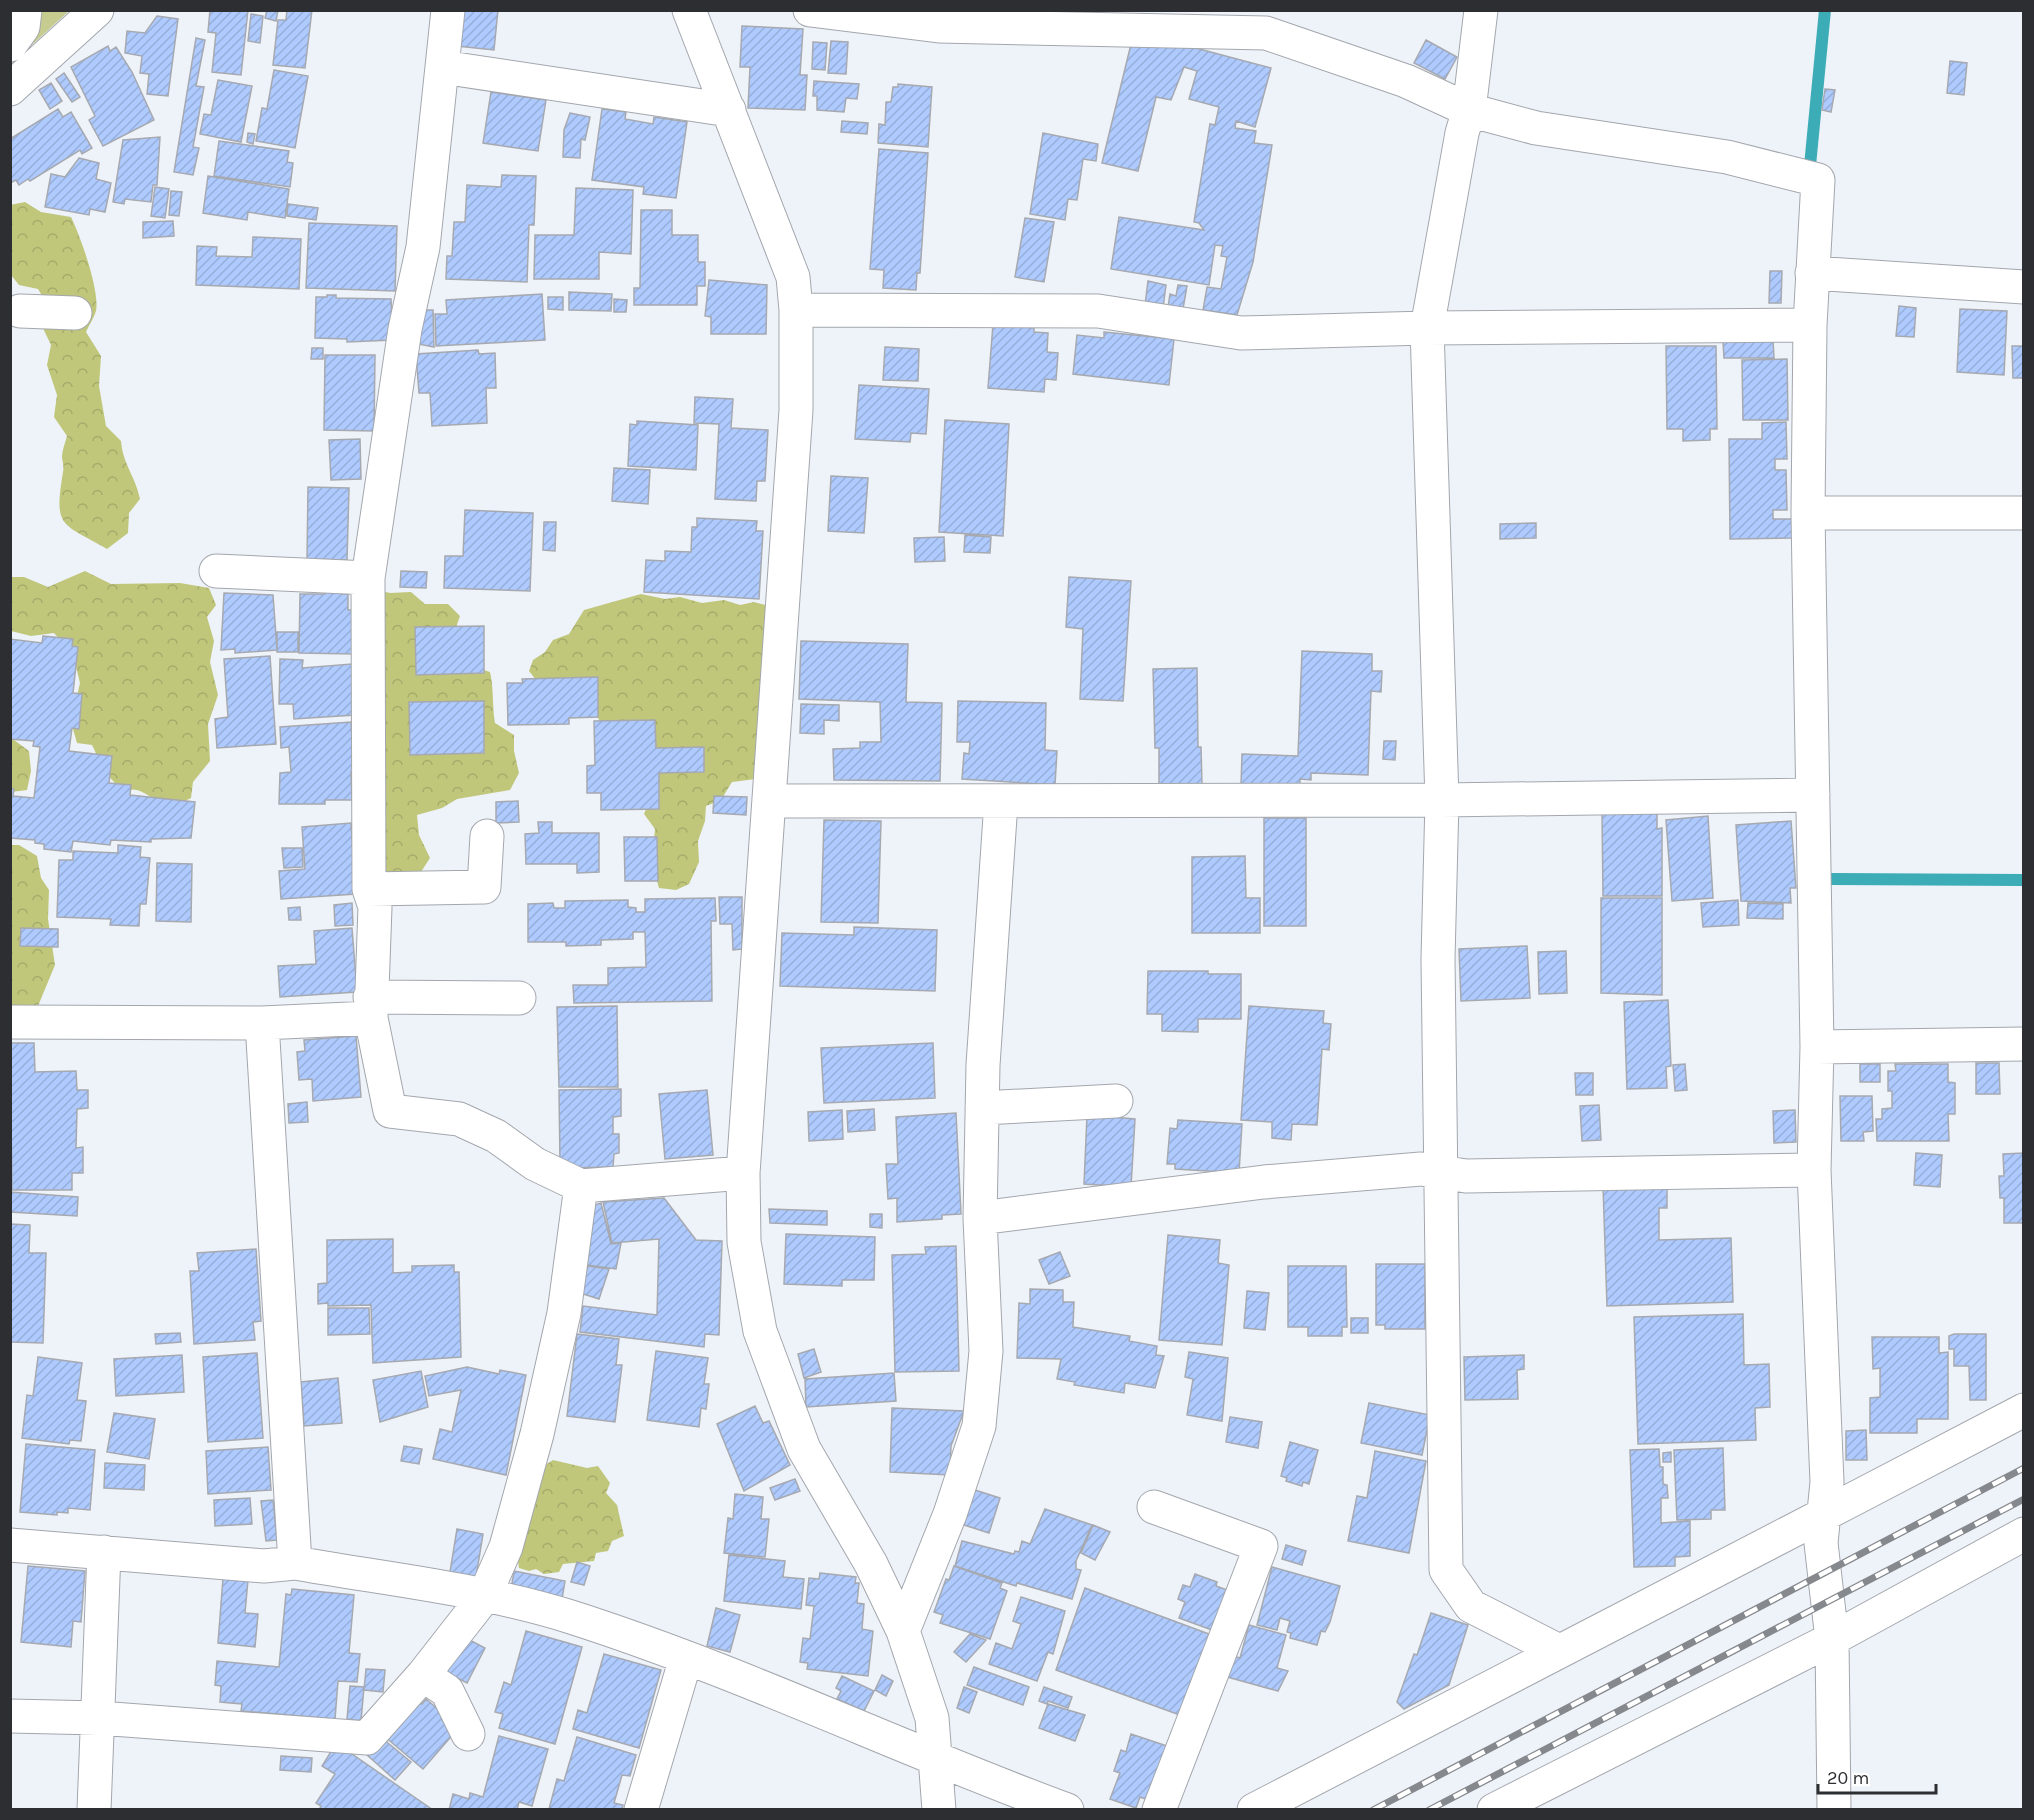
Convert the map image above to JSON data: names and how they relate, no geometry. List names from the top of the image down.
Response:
{
  "scale_bar": "20 m"
}
